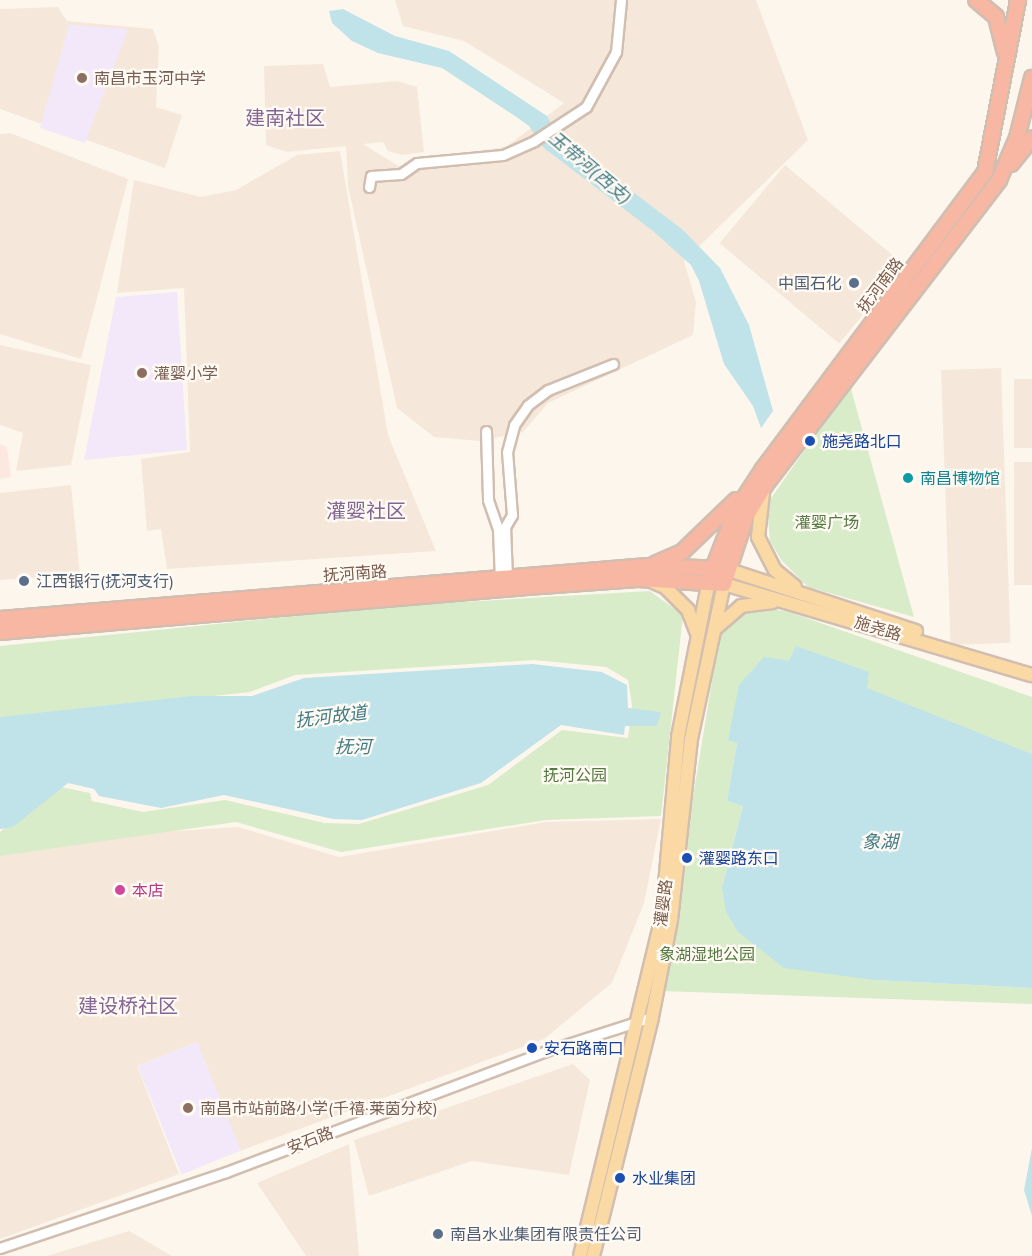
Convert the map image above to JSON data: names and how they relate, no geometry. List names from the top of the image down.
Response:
{
  "streets": {
    "highway": ["抚河南路"],
    "main road": ["施尧路", "灌婴路"],
    "street": ["安石路"]
  },
  "crossings": [
    ["抚河南路", "施尧路"],
    ["抚河南路", "灌婴路"],
    ["施尧路", "灌婴路"],
    ["灌婴路", "安石路"]
  ],
  "districts": ["建南社区", "灌婴社区", "建设桥社区"],
  "water": [
    "玉带河(西支)",
    "抚河故道",
    "抚河",
    "象湖"
  ],
  "parks": ["灌婴广场", "抚河公园", "象湖湿地公园"],
  "places": [
    "南昌市玉河中学",
    "中国石化",
    "灌婴小学",
    "施尧路北口",
    "南昌博物馆",
    "江西银行(抚河支行)",
    "灌婴路东口",
    "本店",
    "安石路南口",
    "南昌市站前路小学(千禧·莱茵分校)",
    "水业集团",
    "南昌水业集团有限责任公司"
  ]
}
